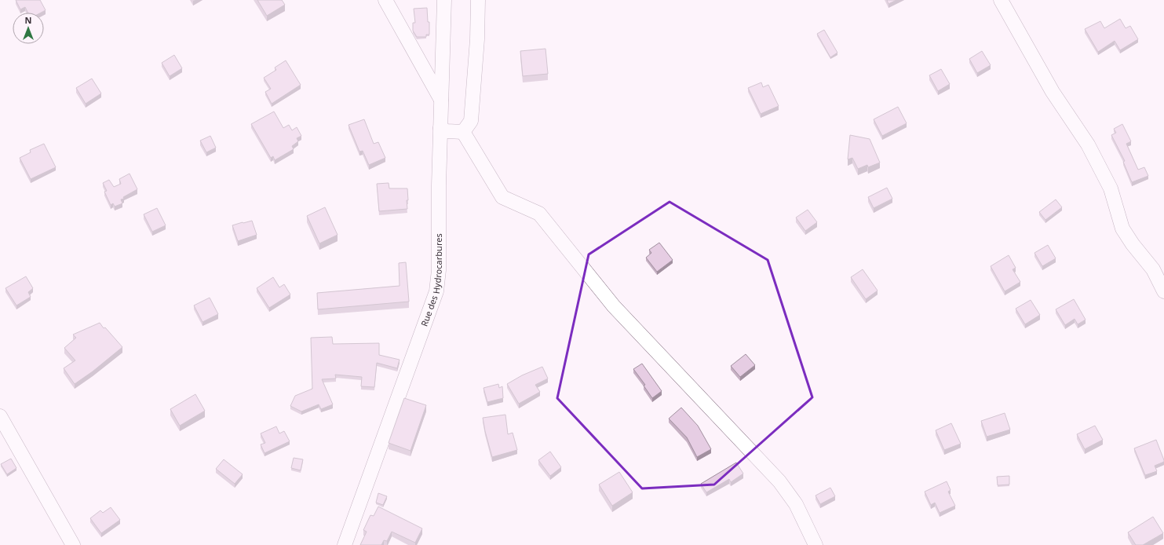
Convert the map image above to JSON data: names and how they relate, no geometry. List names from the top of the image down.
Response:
{
  "streets": {
    "street": ["Rue des Hydrocarbures"]
  },
  "north": "top"
}
